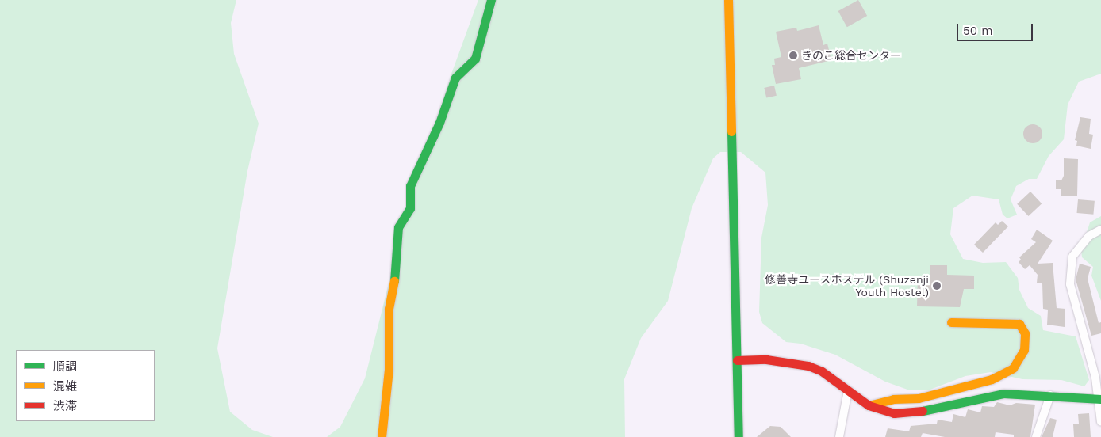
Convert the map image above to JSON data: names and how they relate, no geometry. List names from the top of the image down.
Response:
{
  "places": ["きのこ総合センター", "修善寺ユースホステル (Shuzenji Youth Hostel)"],
  "legend": ["順調", "混雑", "渋滞"],
  "scale_bar": "50 m"
}
